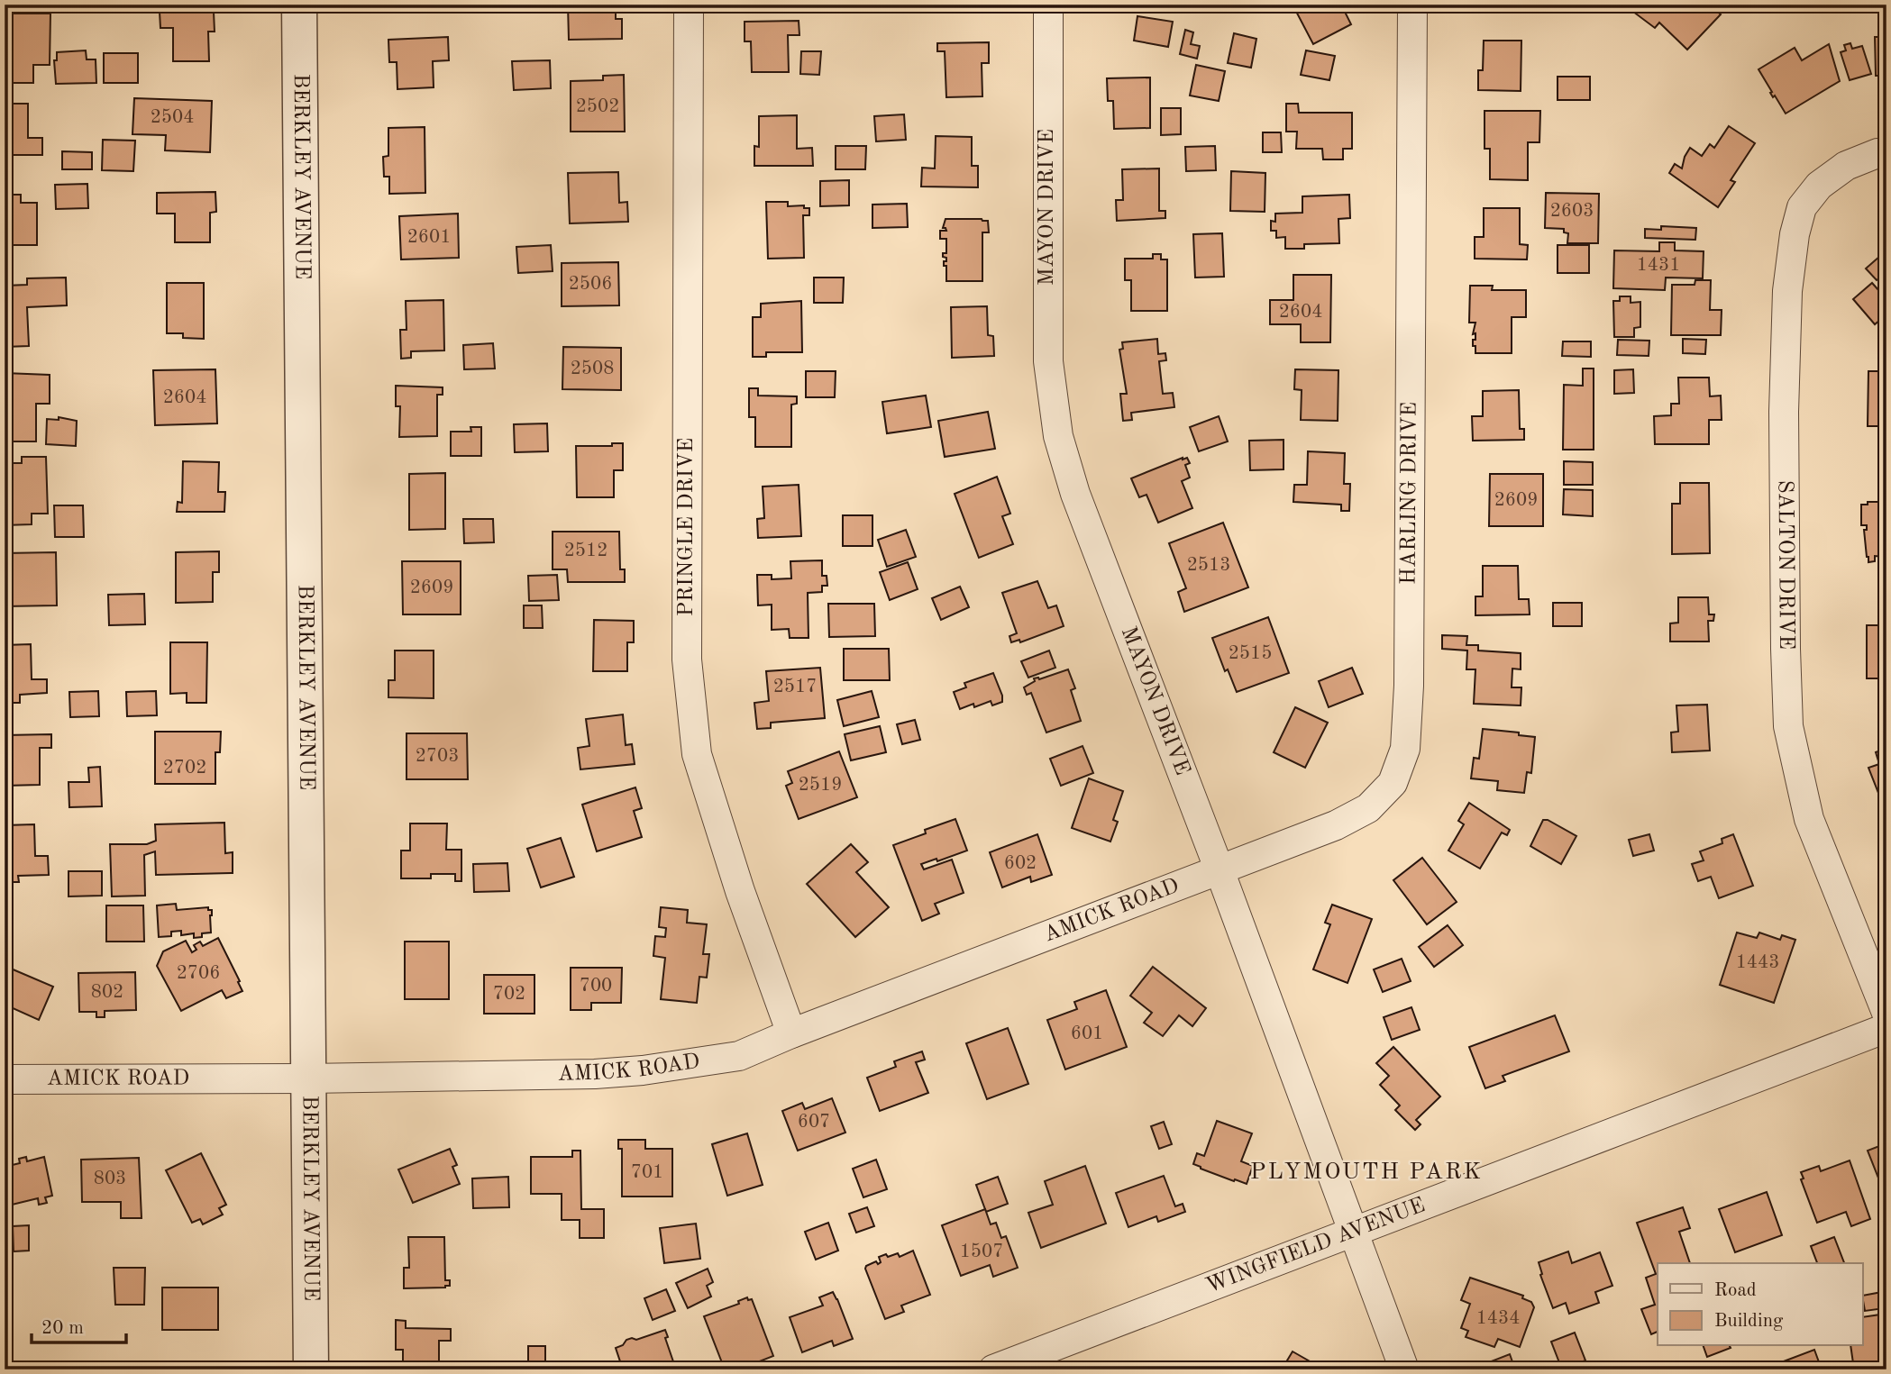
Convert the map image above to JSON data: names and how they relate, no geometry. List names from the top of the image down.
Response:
{
  "streets": {
    "street": [
      "BERKLEY AVENUE",
      "MAYON DRIVE",
      "HARLING DRIVE",
      "PRINGLE DRIVE",
      "SALTON DRIVE",
      "AMICK ROAD",
      "WINGFIELD AVENUE"
    ]
  },
  "crossings": [
    ["BERKLEY AVENUE", "AMICK ROAD"],
    ["MAYON DRIVE", "HARLING DRIVE"],
    ["MAYON DRIVE", "AMICK ROAD"],
    ["MAYON DRIVE", "WINGFIELD AVENUE"],
    ["HARLING DRIVE", "AMICK ROAD"],
    ["PRINGLE DRIVE", "AMICK ROAD"]
  ],
  "districts": ["PLYMOUTH PARK"],
  "house_numbers": [
    "2502",
    "2504",
    "2603",
    "2601",
    "1431",
    "2506",
    "2604",
    "2508",
    "2604",
    "2609",
    "2512",
    "2513",
    "2609",
    "2515",
    "2517",
    "2703",
    "2702",
    "2519",
    "602",
    "1443",
    "2706",
    "700",
    "802",
    "702",
    "601",
    "607",
    "701",
    "803",
    "1507",
    "1434"
  ],
  "legend": ["Road", "Building"],
  "scale_bar": "20 m"
}
